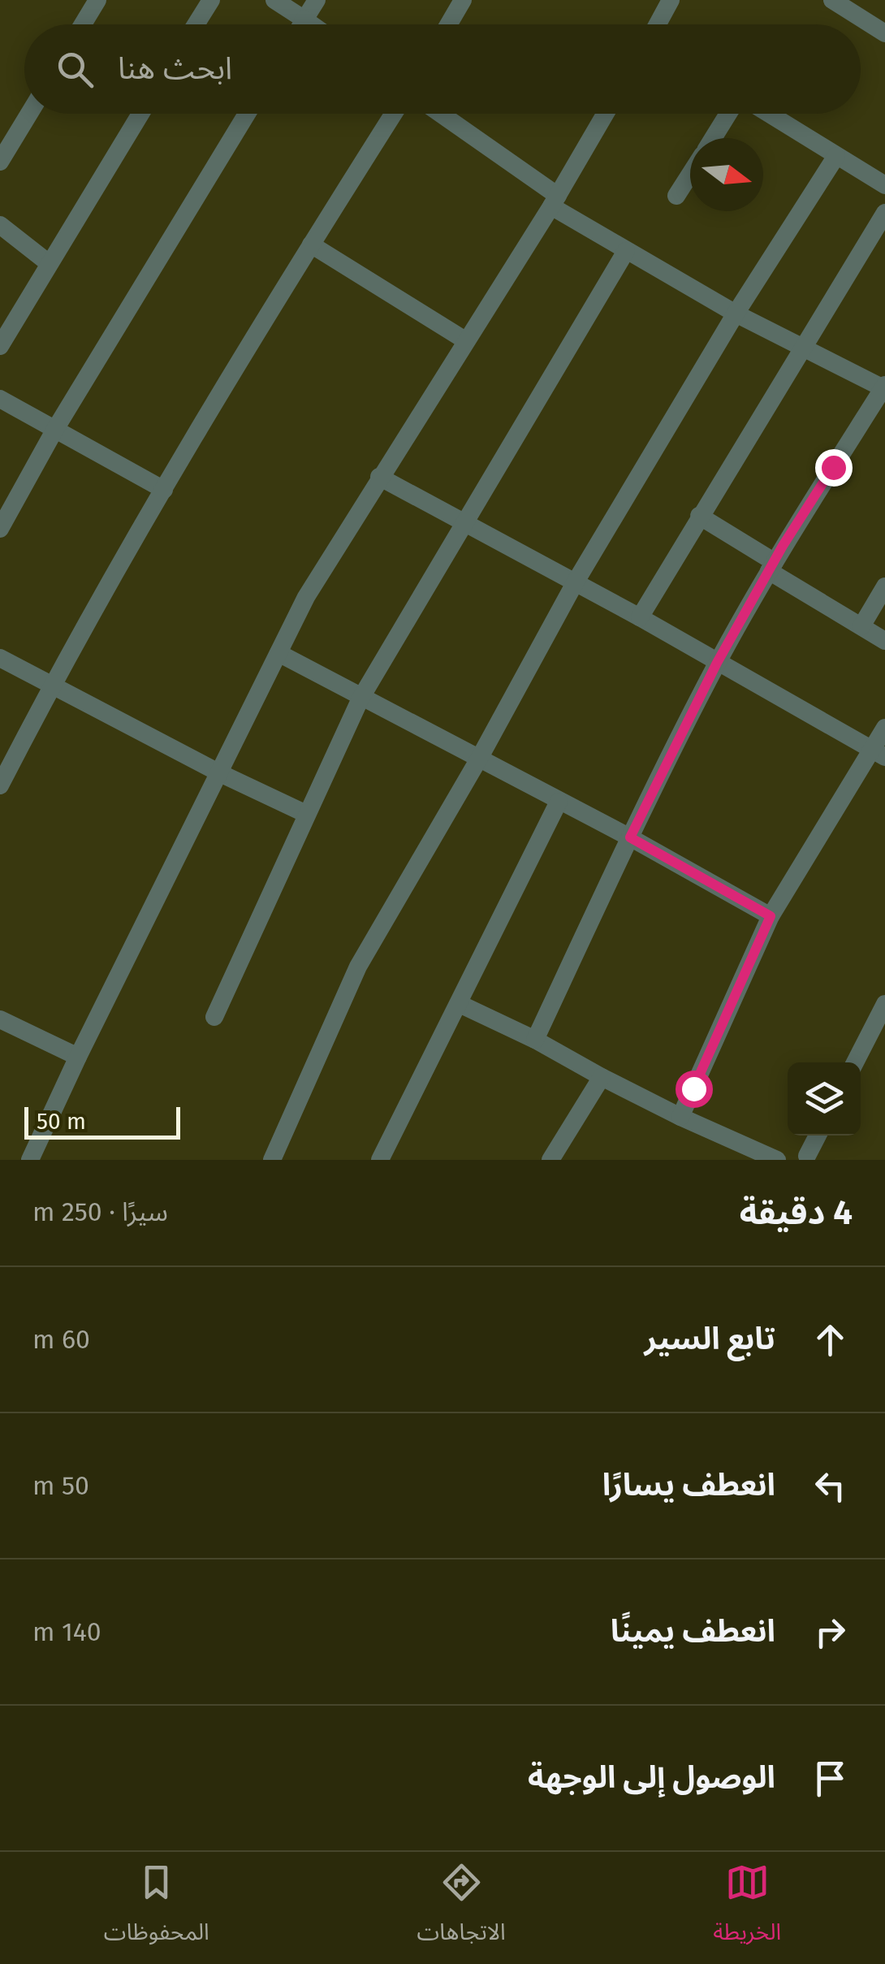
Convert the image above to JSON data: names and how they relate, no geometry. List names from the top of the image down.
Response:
{
  "scale_bar": "50 m",
  "north": "right",
  "page": {
    "search": "ابحث هنا",
    "scale": "50 m",
    "heading": ["4 دقيقة", "سيرًا · 250 m"],
    "list": [
      ["تابع السير", "60 m"],
      ["انعطف يسارًا", "50 m"],
      ["انعطف يمينًا", "140 m"],
      "الوصول إلى الوجهة"
    ],
    "nav": ["الخريطة", "الاتجاهات", "المحفوظات"]
  }
}
